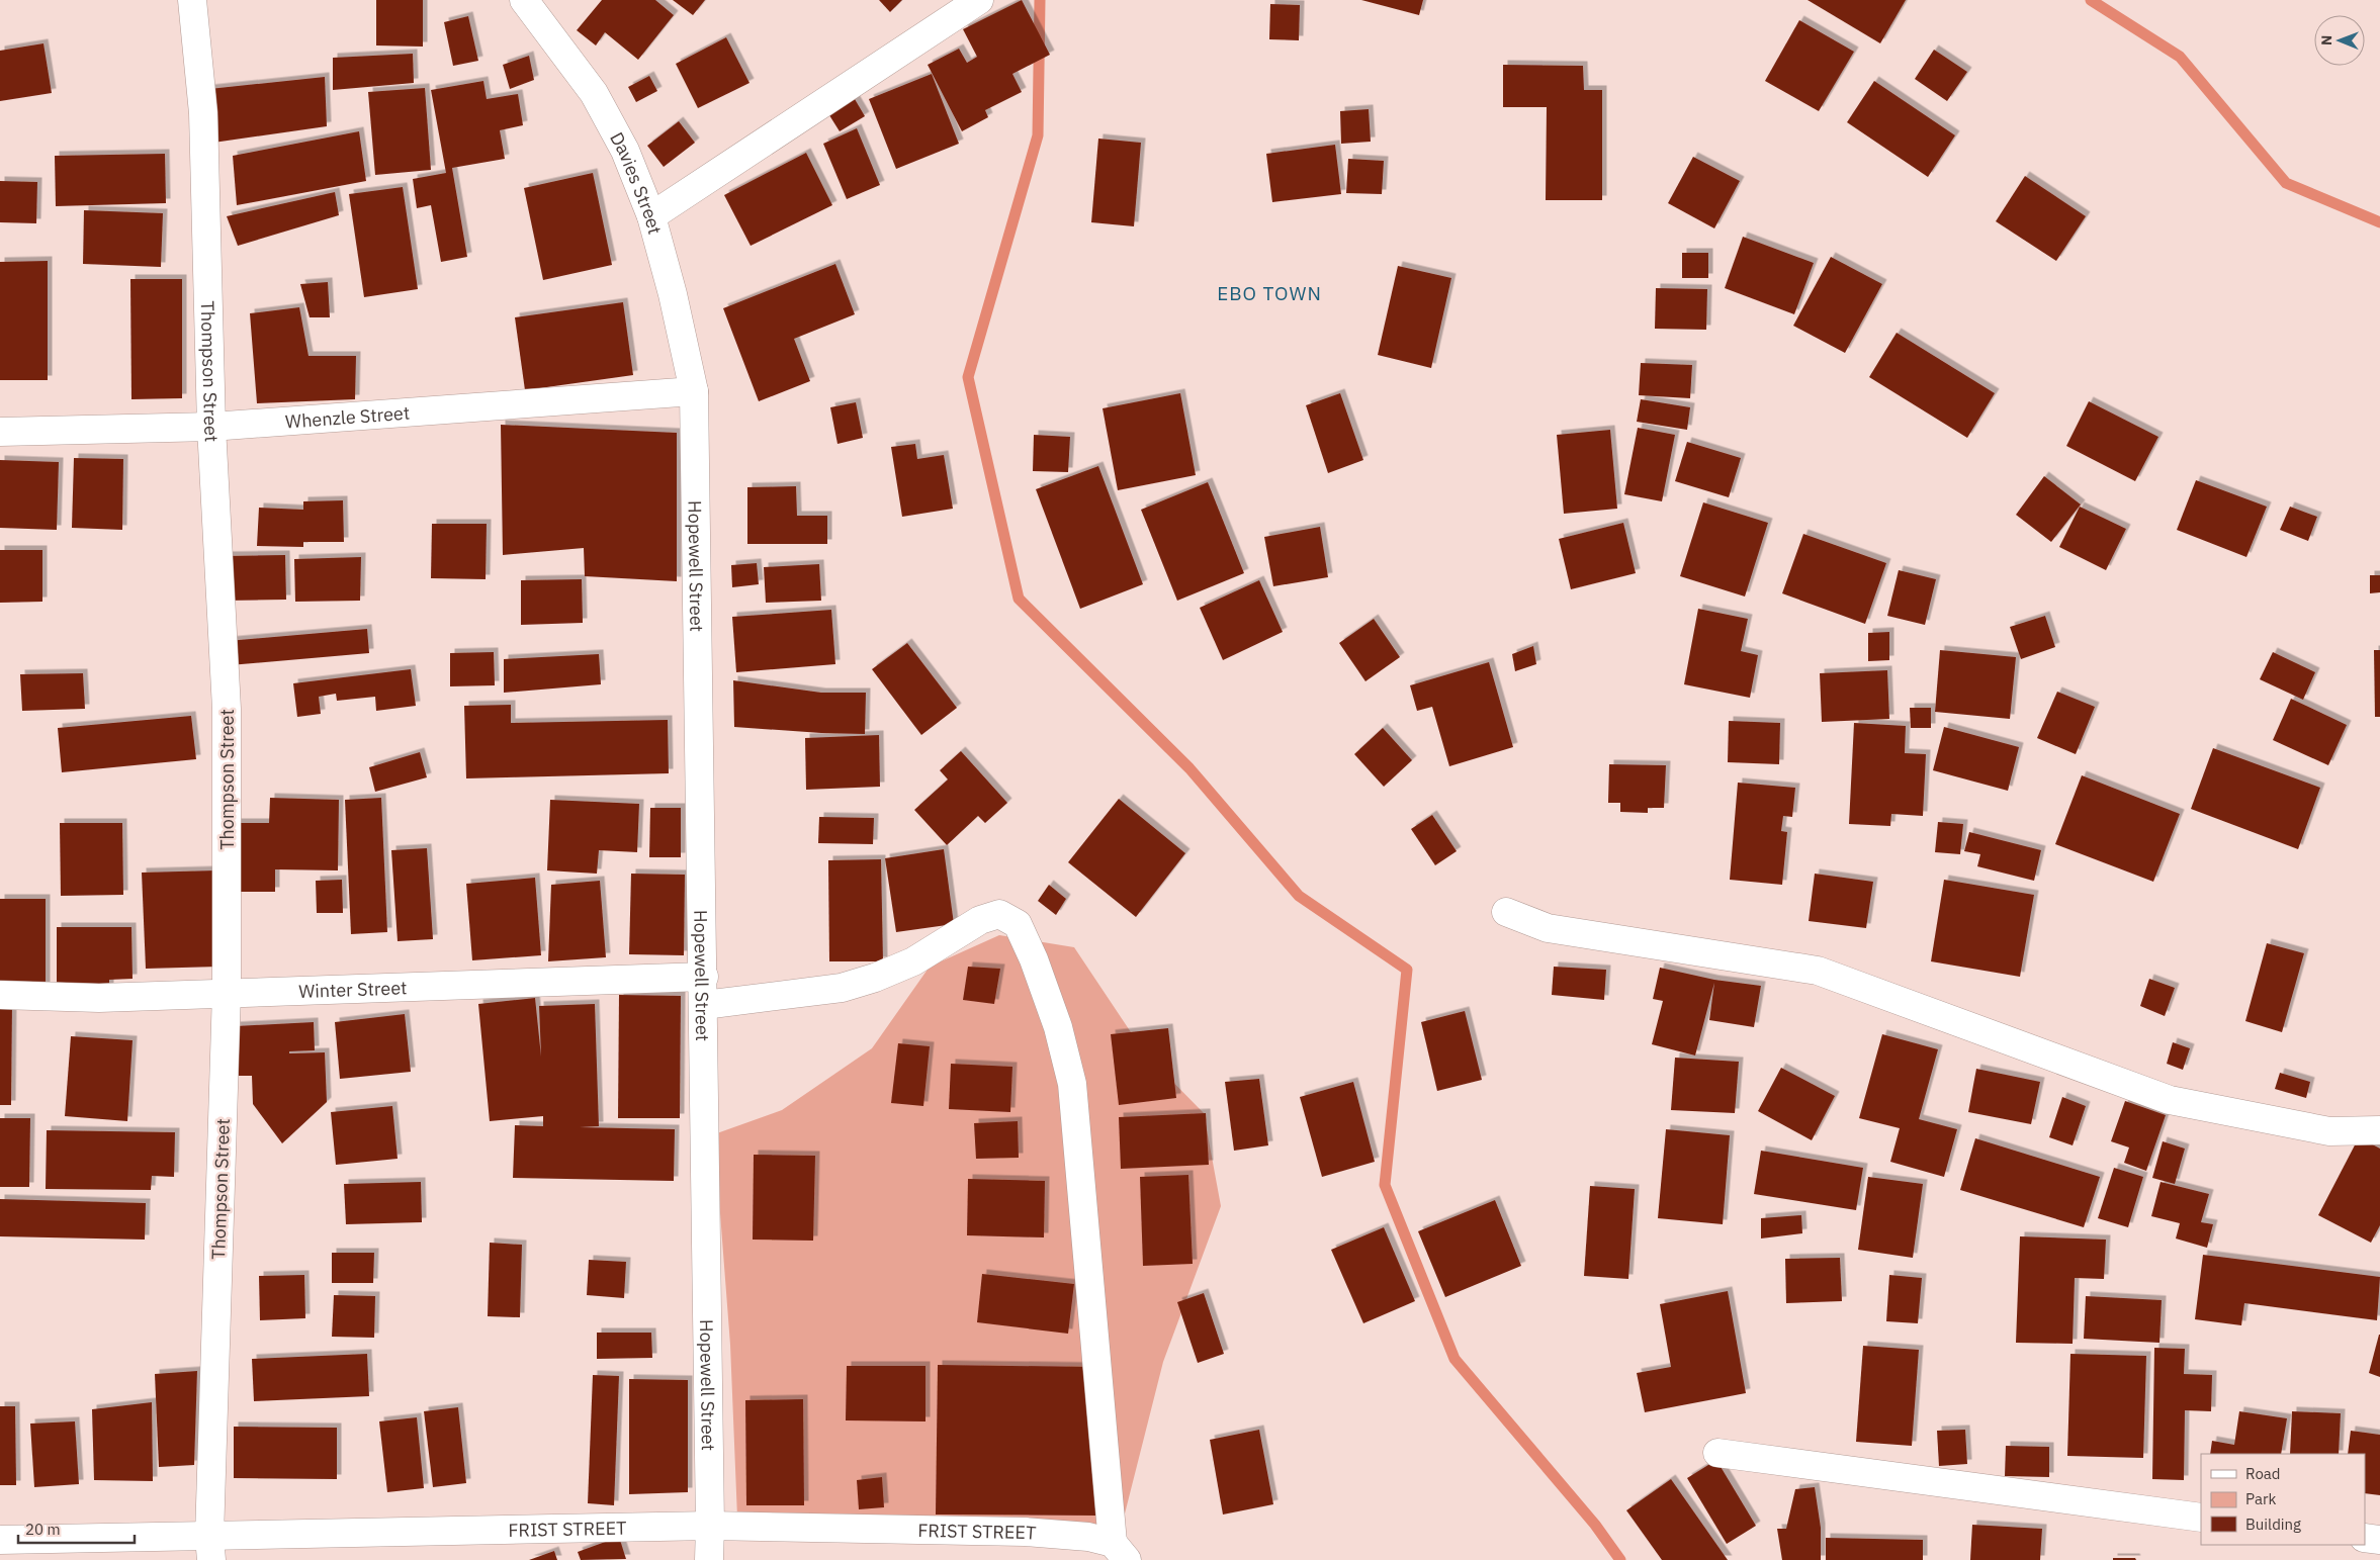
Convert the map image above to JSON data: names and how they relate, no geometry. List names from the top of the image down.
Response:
{
  "streets": {
    "street": [
      "Davies Street",
      "Thompson Street",
      "Whenzle Street",
      "Hopewell Street",
      "Winter Street",
      "FRIST STREET"
    ]
  },
  "crossings": [
    ["Davies Street", "Whenzle Street"],
    ["Davies Street", "Hopewell Street"],
    ["Thompson Street", "Whenzle Street"],
    ["Thompson Street", "Winter Street"],
    ["Thompson Street", "FRIST STREET"],
    ["Whenzle Street", "Hopewell Street"],
    ["Hopewell Street", "Winter Street"],
    ["Hopewell Street", "FRIST STREET"]
  ],
  "districts": ["EBO TOWN"],
  "legend": ["Road", "Park", "Building"],
  "scale_bar": "20 m",
  "north": "left"
}
